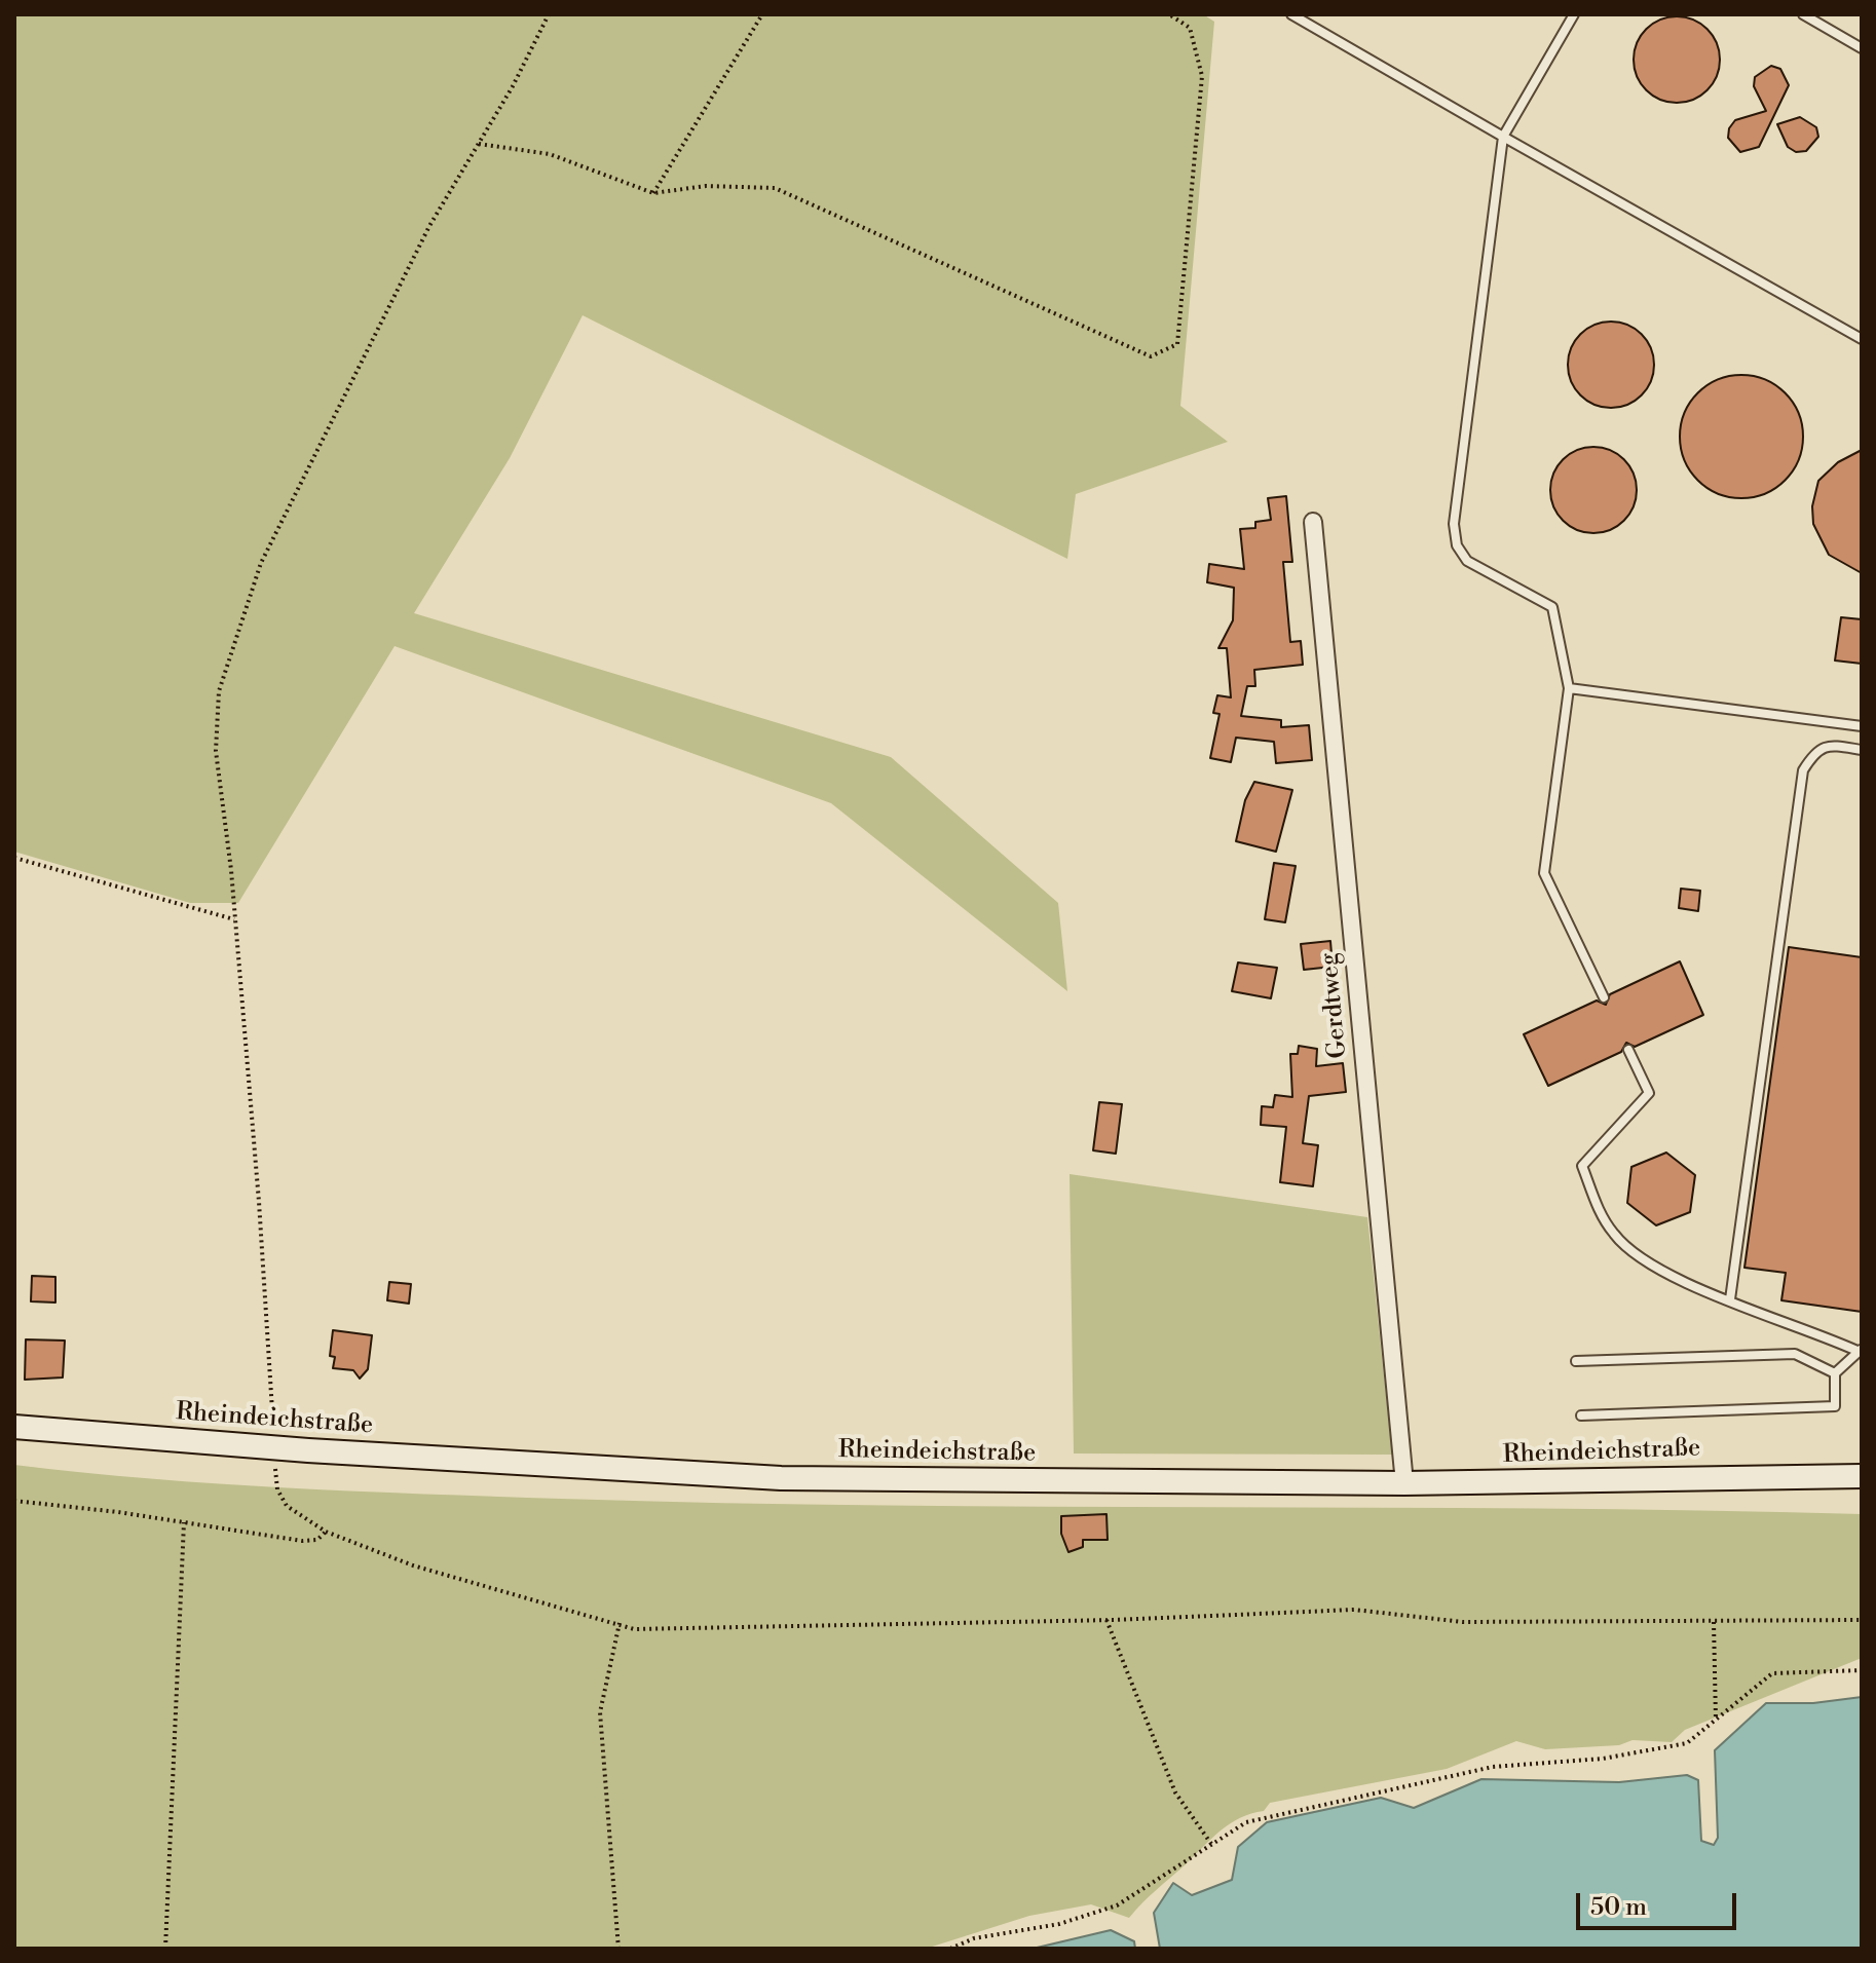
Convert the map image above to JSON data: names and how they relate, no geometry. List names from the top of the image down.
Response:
{
  "streets": {
    "main road": ["Rheindeichstraße"],
    "street": ["Gerdtweg"]
  },
  "crossings": [
    ["Gerdtweg", "Rheindeichstraße"]
  ],
  "scale_bar": "50 m"
}
